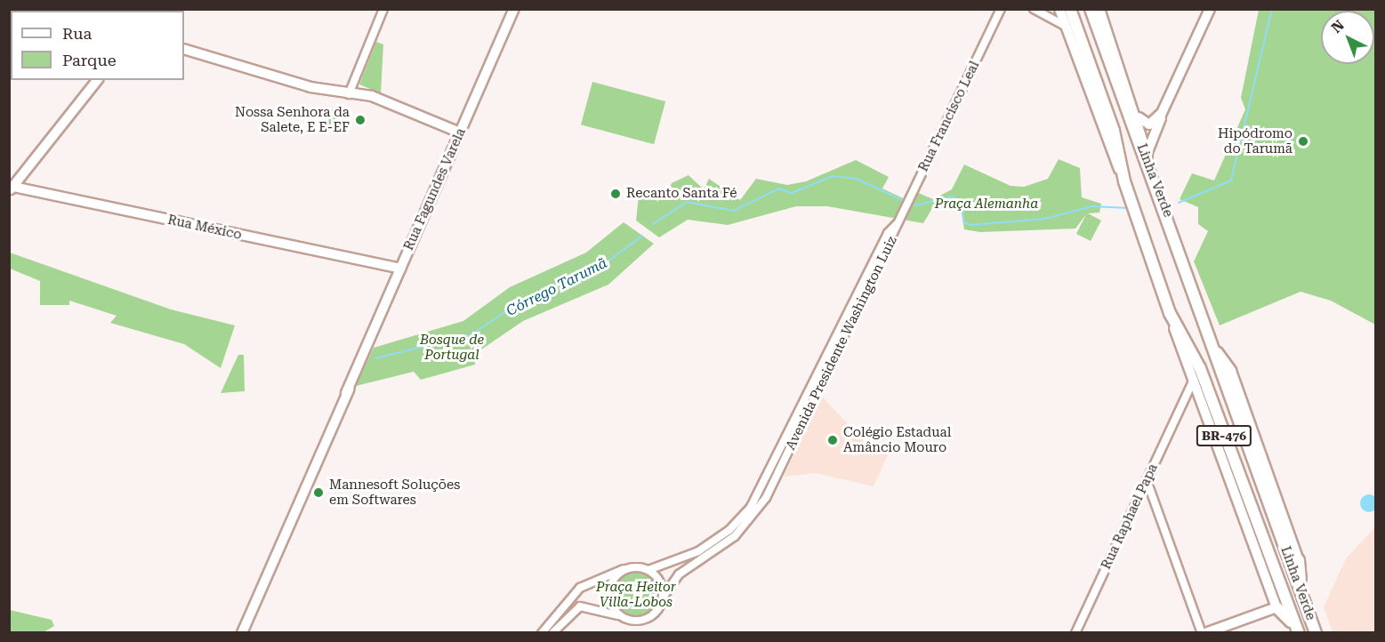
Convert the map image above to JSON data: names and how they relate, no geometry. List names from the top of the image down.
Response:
{
  "streets": {
    "highway": ["Linha Verde", "BR-476"],
    "main road": ["Rua Fagundes Varela", "Rua México"],
    "street": ["Rua Francisco Leal", "Avenida Presidente Washington Luiz", "Rua Raphael Papa"]
  },
  "crossings": [
    ["Rua Francisco Leal", "Avenida Presidente Washington Luiz"],
    ["Linha Verde", "Rua Raphael Papa"],
    ["Rua Fagundes Varela", "Rua México"]
  ],
  "water": ["Córrego Tarumã"],
  "parks": ["Praça Alemanha", "Bosque de Portugal", "Praça Heitor Villa-Lobos"],
  "places": [
    "Nossa Senhora da Salete, E E-EF",
    "Hipódromo do Tarumã",
    "Recanto Santa Fé",
    "Colégio Estadual Amâncio Mouro",
    "Mannesoft Soluções em Softwares"
  ],
  "legend": ["Rua", "Parque"],
  "north": "top left"
}
